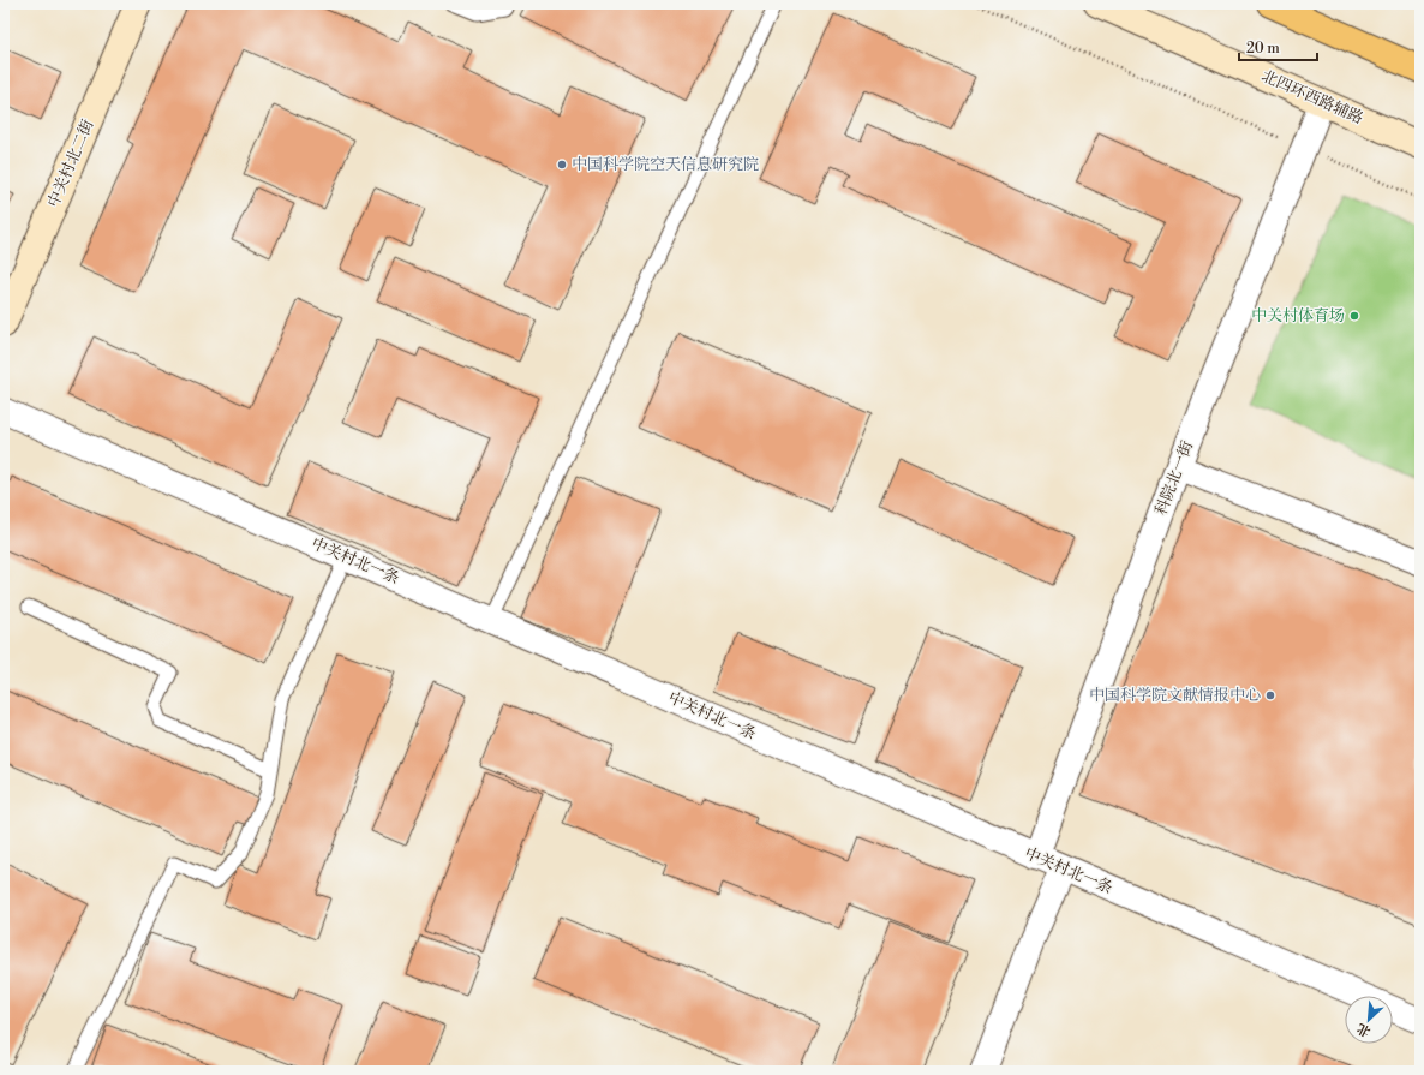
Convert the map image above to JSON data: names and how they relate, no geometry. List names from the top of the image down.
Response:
{
  "streets": {
    "street": [
      "北四环西路辅路",
      "中关村北二街",
      "科院北一街",
      "中关村北一条"
    ]
  },
  "crossings": [
    ["北四环西路辅路", "科院北一街"],
    ["科院北一街", "中关村北一条"]
  ],
  "places": ["中国科学院空天信息研究院", "中关村体育场", "中国科学院文献情报中心"],
  "scale_bar": "20 m",
  "north": "bottom left"
}
